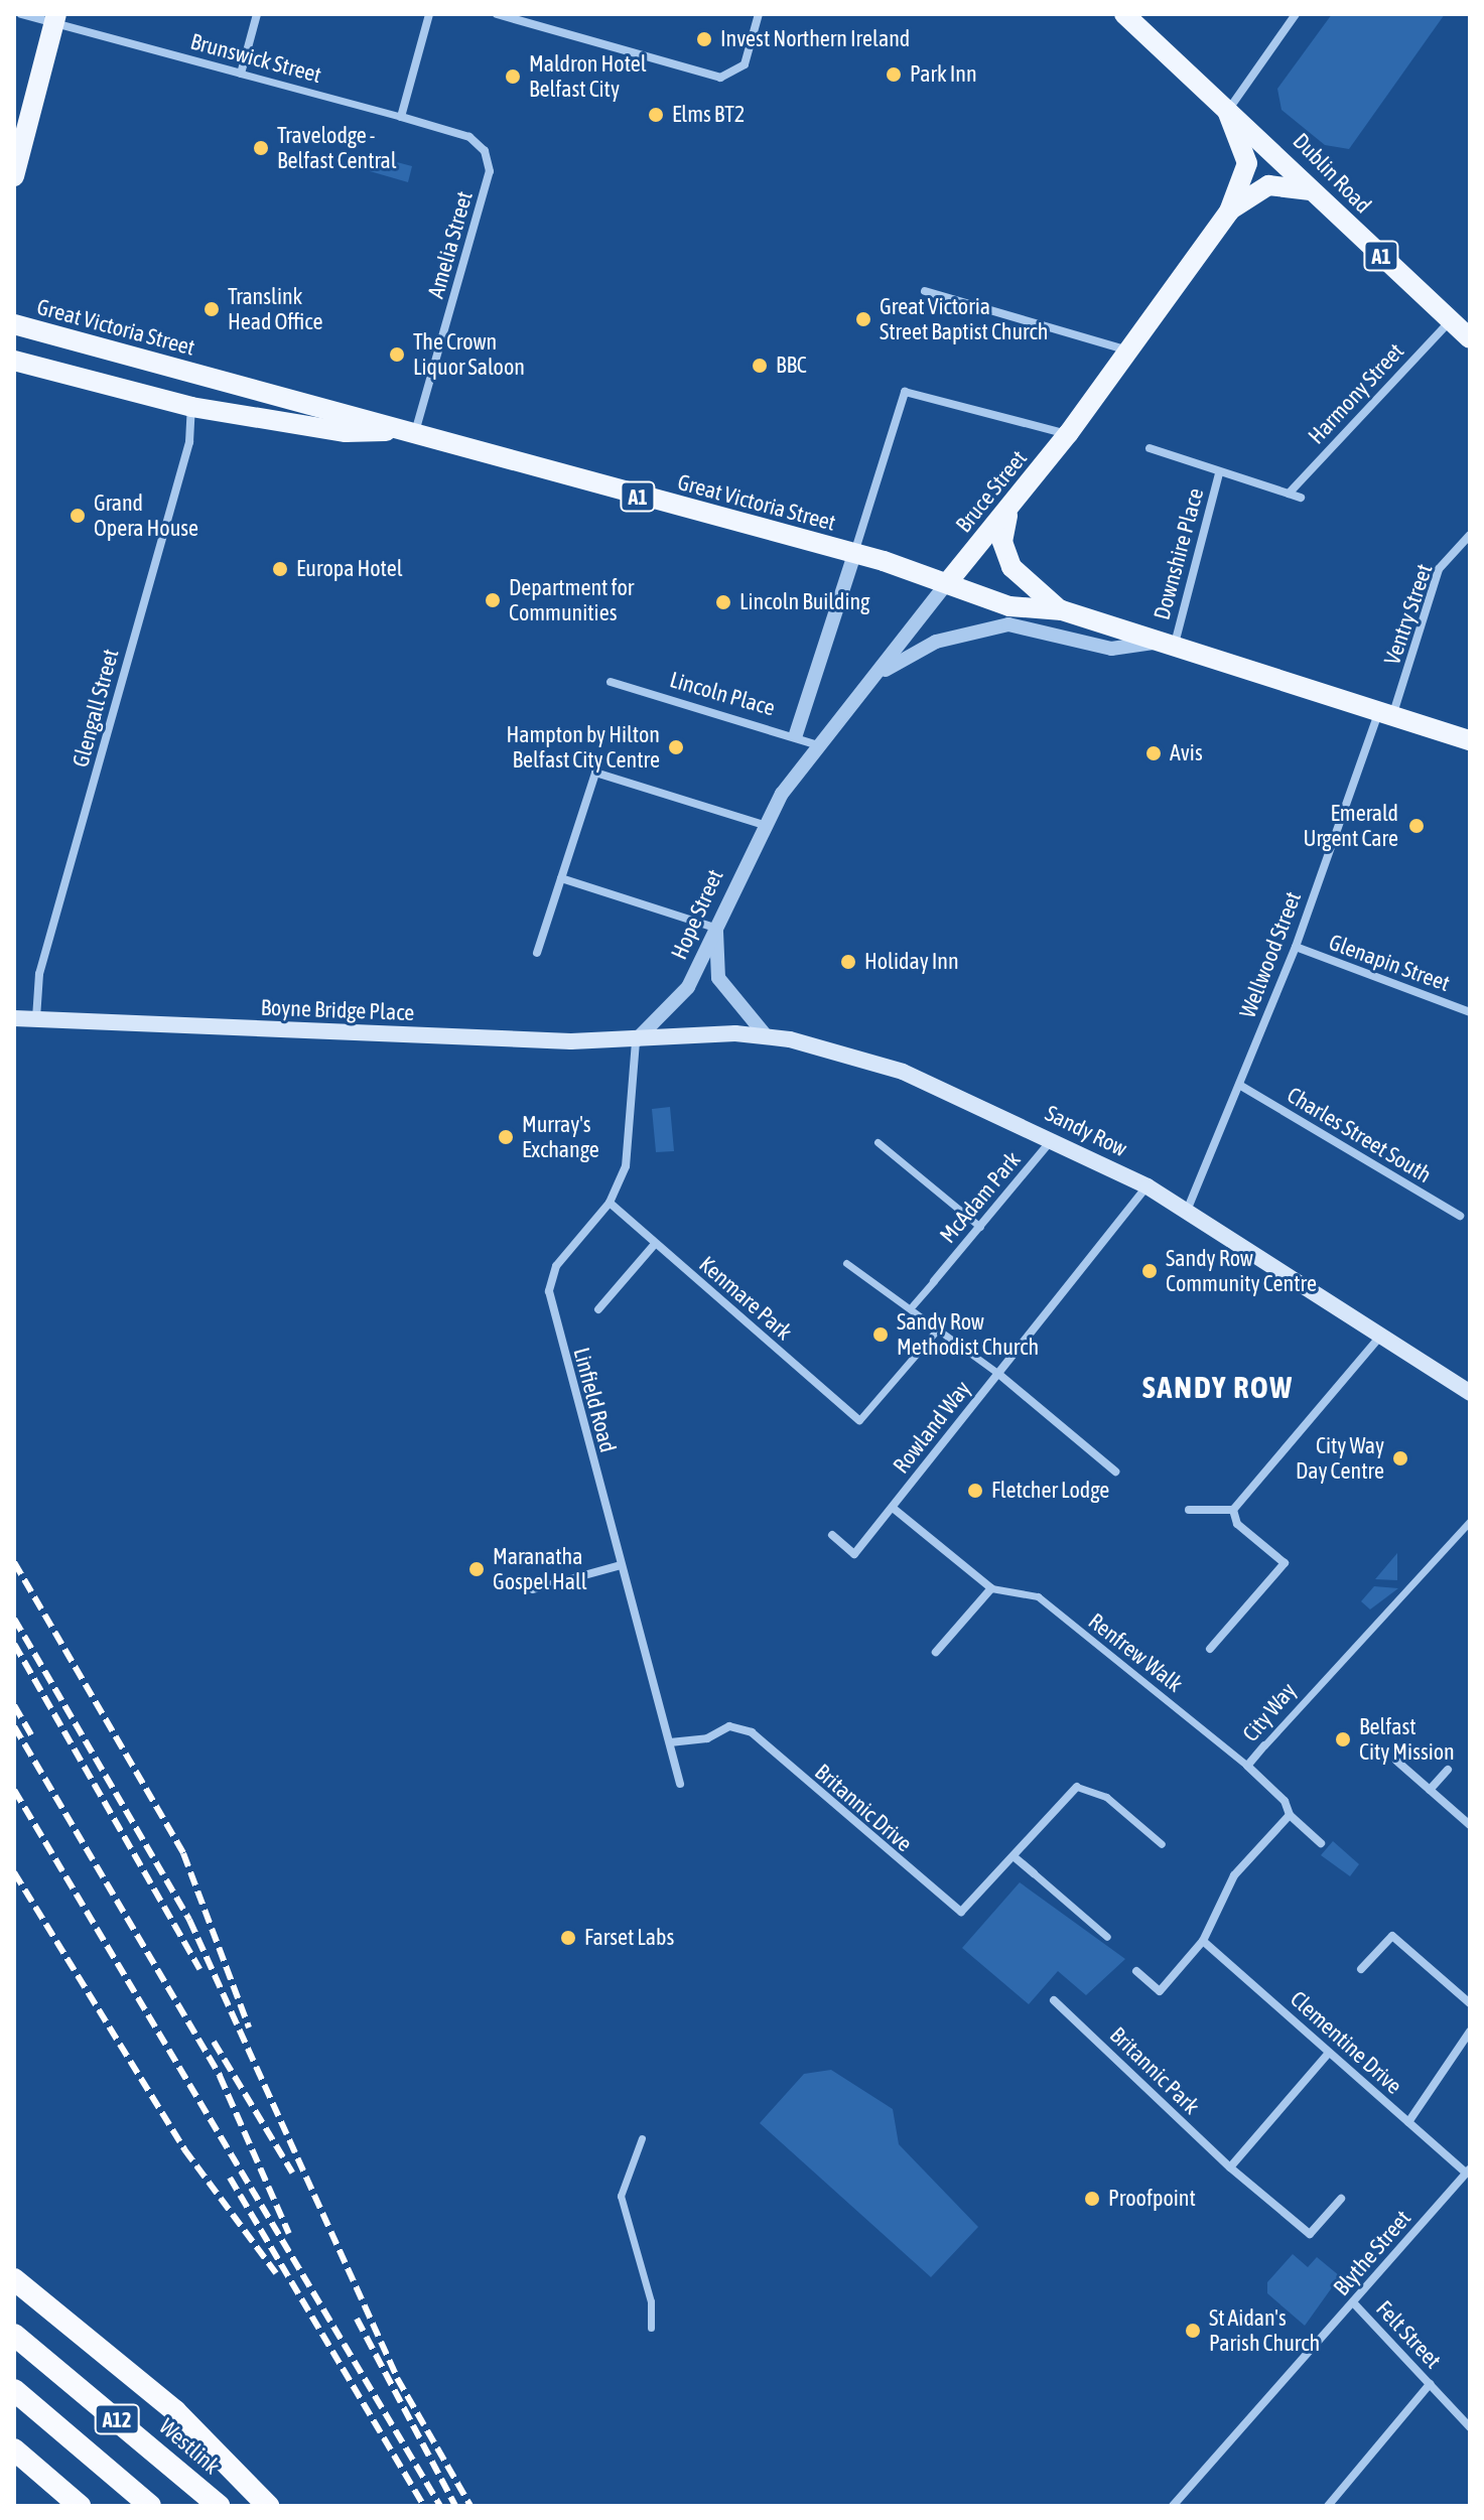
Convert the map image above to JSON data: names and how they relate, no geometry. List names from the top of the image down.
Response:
{
  "streets": {
    "highway": ["A12", "Westlink"],
    "main road": [
      "Dublin Road",
      "A1",
      "Great Victoria Street",
      "Bruce Street",
      "Boyne Bridge Place",
      "Sandy Row"
    ],
    "street": [
      "Brunswick Street",
      "Amelia Street",
      "Harmony Street",
      "Downshire Place",
      "Ventry Street",
      "Lincoln Place",
      "Glengall Street",
      "Hope Street",
      "Wellwood Street",
      "Glenapin Street",
      "Charles Street South",
      "McAdam Park",
      "Kenmare Park",
      "Linfield Road",
      "Rowland Way",
      "Renfrew Walk",
      "City Way",
      "Britannic Drive",
      "Clementine Drive",
      "Britannic Park",
      "Blythe Street",
      "Felt Street"
    ]
  },
  "crossings": [
    ["Brunswick Street", "Amelia Street"],
    ["Dublin Road", "A1"],
    ["Dublin Road", "Harmony Street"],
    ["Dublin Road", "Bruce Street"],
    ["Amelia Street", "Great Victoria Street"],
    ["A1", "Bruce Street"],
    ["Great Victoria Street", "Bruce Street"],
    ["Great Victoria Street", "Downshire Place"],
    ["Great Victoria Street", "Ventry Street"],
    ["Great Victoria Street", "Glengall Street"],
    ["Great Victoria Street", "Wellwood Street"],
    ["Bruce Street", "Lincoln Place"],
    ["Bruce Street", "Hope Street"],
    ["Ventry Street", "Wellwood Street"],
    ["Glengall Street", "Boyne Bridge Place"],
    ["Hope Street", "Boyne Bridge Place"],
    ["Hope Street", "Sandy Row"],
    ["Hope Street", "Linfield Road"],
    ["Wellwood Street", "Glenapin Street"],
    ["Wellwood Street", "Sandy Row"],
    ["Wellwood Street", "Charles Street South"],
    ["Boyne Bridge Place", "Sandy Row"],
    ["Boyne Bridge Place", "Linfield Road"],
    ["Sandy Row", "McAdam Park"],
    ["Sandy Row", "Linfield Road"],
    ["Sandy Row", "Rowland Way"],
    ["Kenmare Park", "Linfield Road"],
    ["Linfield Road", "Britannic Drive"],
    ["Renfrew Walk", "City Way"],
    ["Clementine Drive", "Blythe Street"],
    ["Blythe Street", "Felt Street"]
  ],
  "districts": ["SANDY ROW"],
  "places": [
    "Invest Northern Ireland",
    "Park Inn",
    "Maldron Hotel Belfast City",
    "Elms BT2",
    "Travelodge - Belfast Central",
    "Translink Head Office",
    "Great Victoria Street Baptist Church",
    "The Crown Liquor Saloon",
    "BBC",
    "Grand Opera House",
    "Europa Hotel",
    "Department for Communities",
    "Lincoln Building",
    "Hampton by Hilton Belfast City Centre",
    "Avis",
    "Emerald Urgent Care",
    "Holiday Inn",
    "Murray's Exchange",
    "Sandy Row Community Centre",
    "Sandy Row Methodist Church",
    "City Way Day Centre",
    "Fletcher Lodge",
    "Maranatha Gospel Hall",
    "Belfast City Mission",
    "Farset Labs",
    "Proofpoint",
    "St Aidan's Parish Church"
  ]
}
